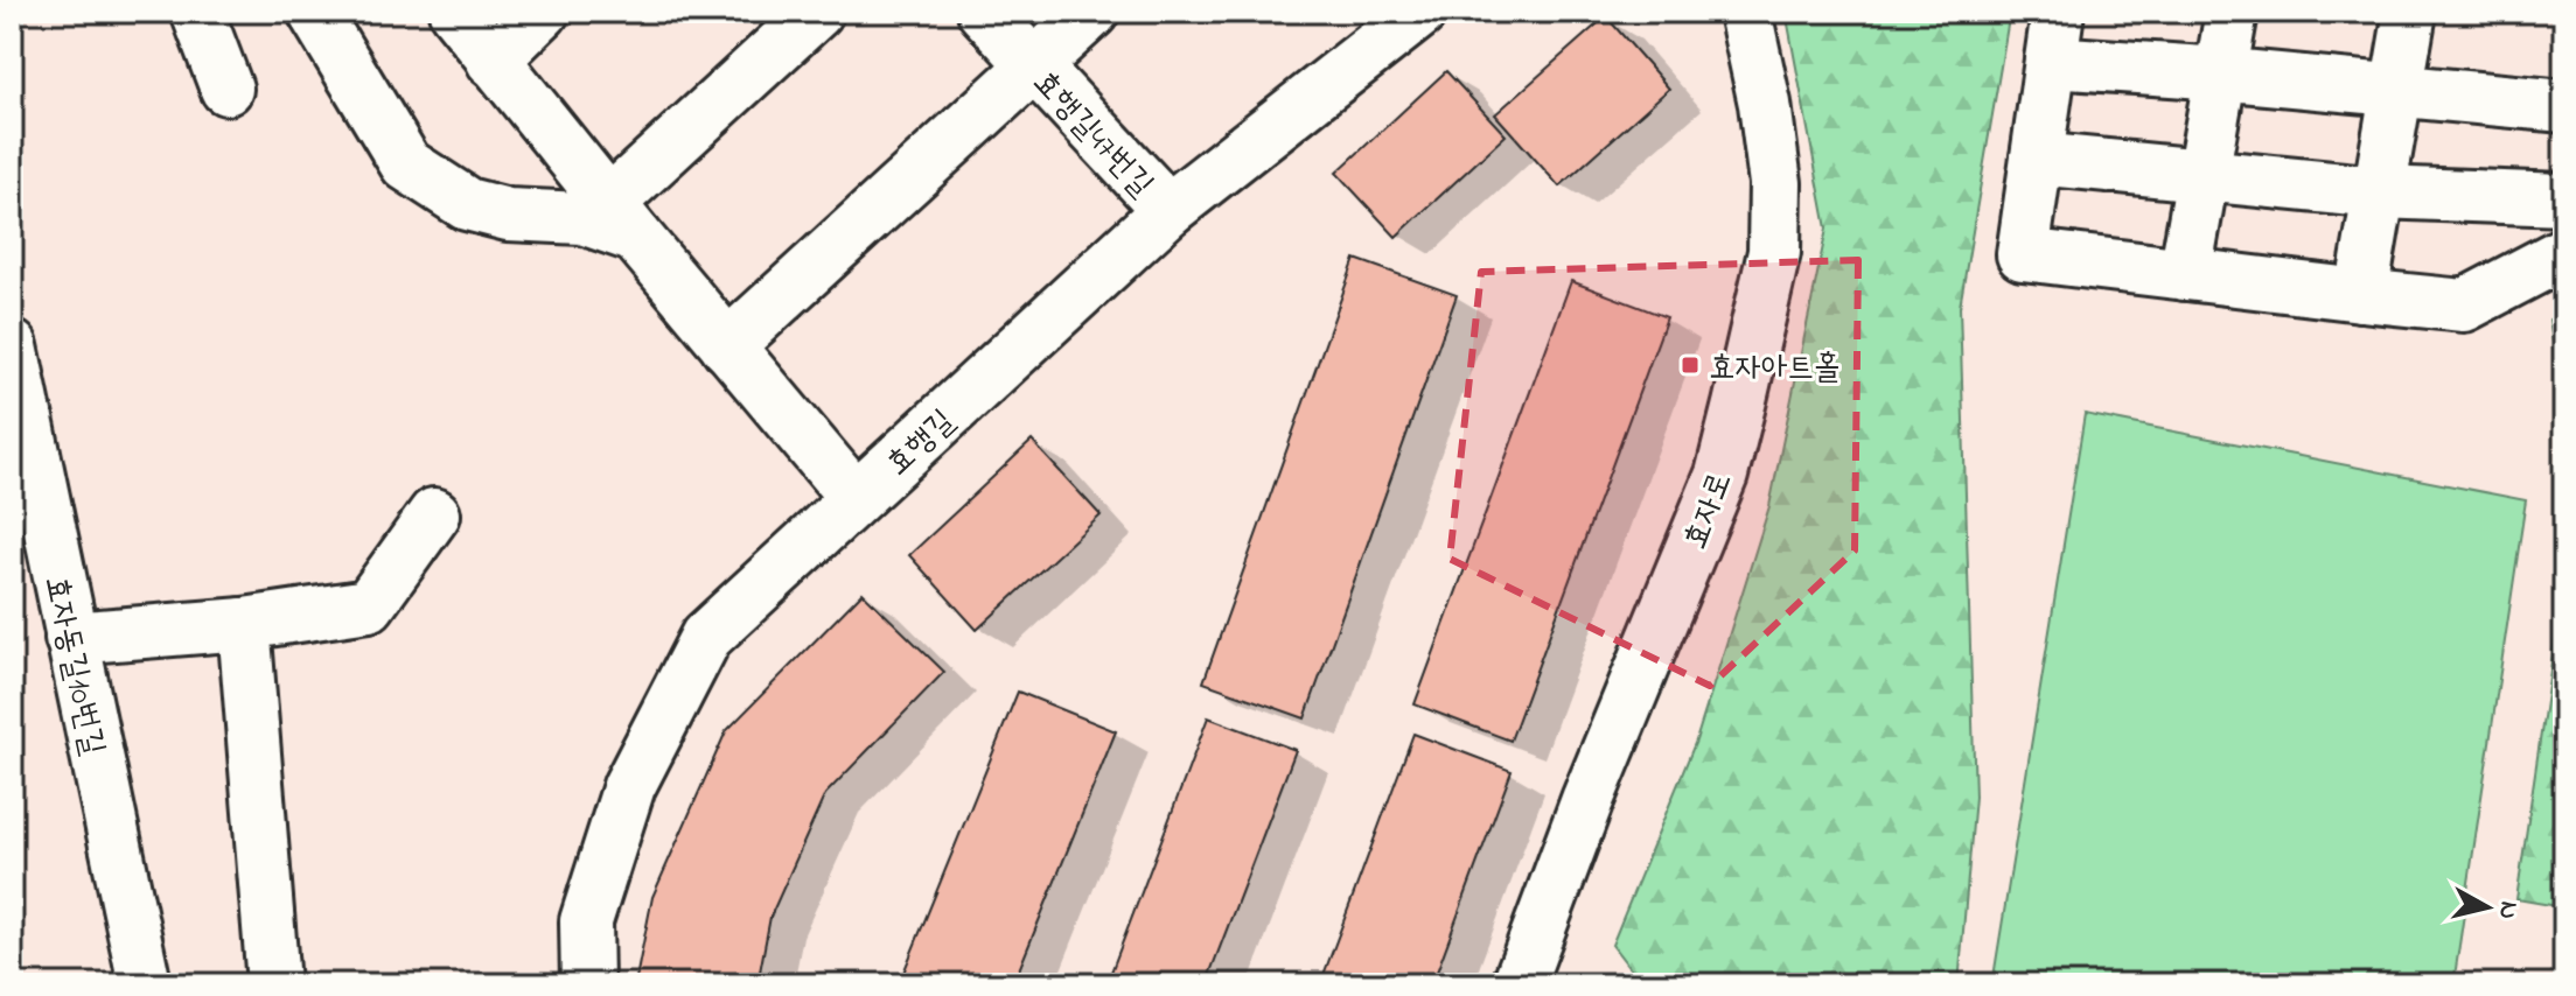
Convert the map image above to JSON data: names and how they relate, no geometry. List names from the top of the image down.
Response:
{
  "streets": {
    "street": [
      "효행길47번길",
      "효행길",
      "효자로",
      "효자동길10번길"
    ]
  },
  "crossings": [
    ["효행길47번길", "효행길"]
  ],
  "places": {
    "transit": ["효자아트홀"]
  },
  "north": "right"
}
